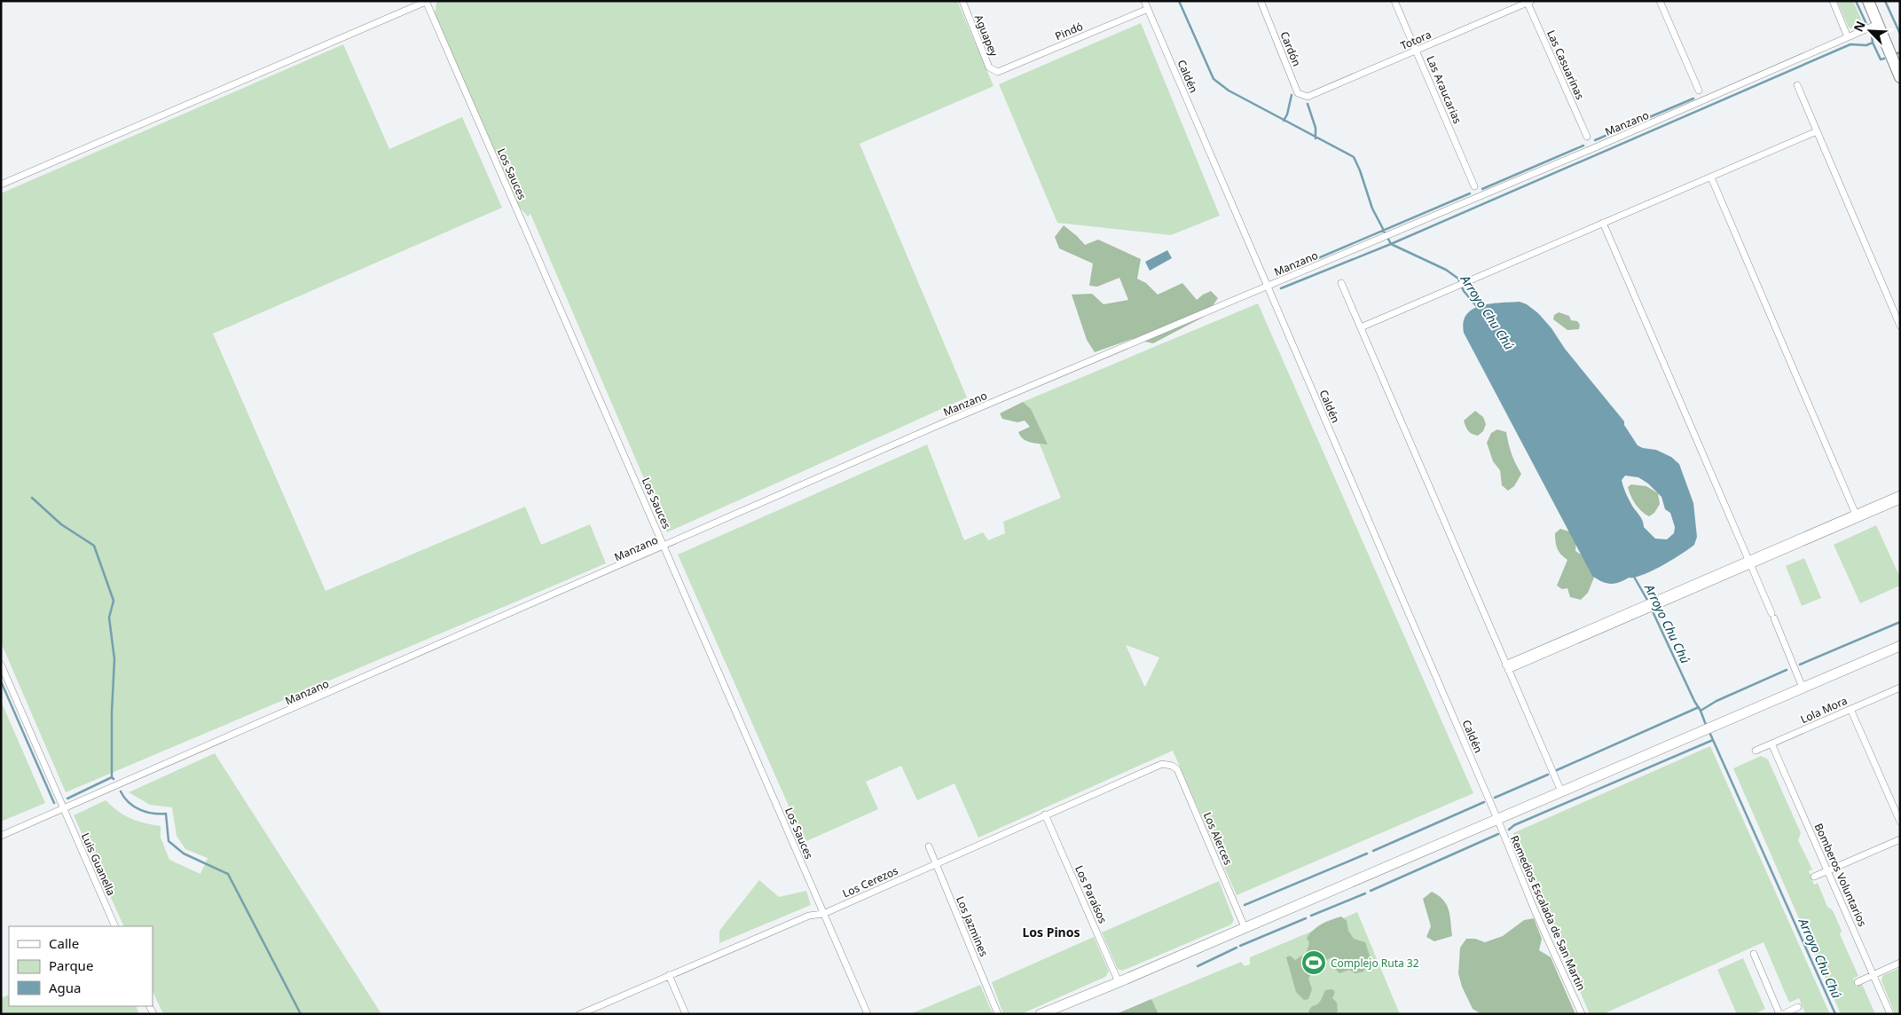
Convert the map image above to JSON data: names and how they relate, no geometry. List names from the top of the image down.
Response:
{
  "streets": {
    "street": [
      "Pindó",
      "Aguapey",
      "Totora",
      "Cardón",
      "Las Casuarinas",
      "Caldén",
      "Las Araucarias",
      "Manzano",
      "Los Sauces",
      "Lola Mora",
      "Los Alerces",
      "Luis Guanella",
      "Bomberos Voluntarios",
      "Los Cerezos",
      "Los Paraísos",
      "Remedios Escalada de San Martin",
      "Los Jazmines"
    ]
  },
  "crossings": [
    ["Pindó", "Aguapey"],
    ["Pindó", "Caldén"],
    ["Totora", "Cardón"],
    ["Totora", "Las Casuarinas"],
    ["Totora", "Las Araucarias"],
    ["Caldén", "Manzano"],
    ["Caldén", "Remedios Escalada de San Martin"],
    ["Manzano", "Los Sauces"],
    ["Manzano", "Luis Guanella"],
    ["Los Sauces", "Los Cerezos"],
    ["Lola Mora", "Bomberos Voluntarios"],
    ["Los Alerces", "Los Cerezos"],
    ["Los Cerezos", "Los Paraísos"],
    ["Los Cerezos", "Los Jazmines"]
  ],
  "districts": ["Los Pinos"],
  "water": ["Arroyo Chu Chú"],
  "places": {
    "sports": ["Complejo Ruta 32"]
  },
  "legend": ["Calle", "Parque", "Agua"],
  "north": "top left"
}
